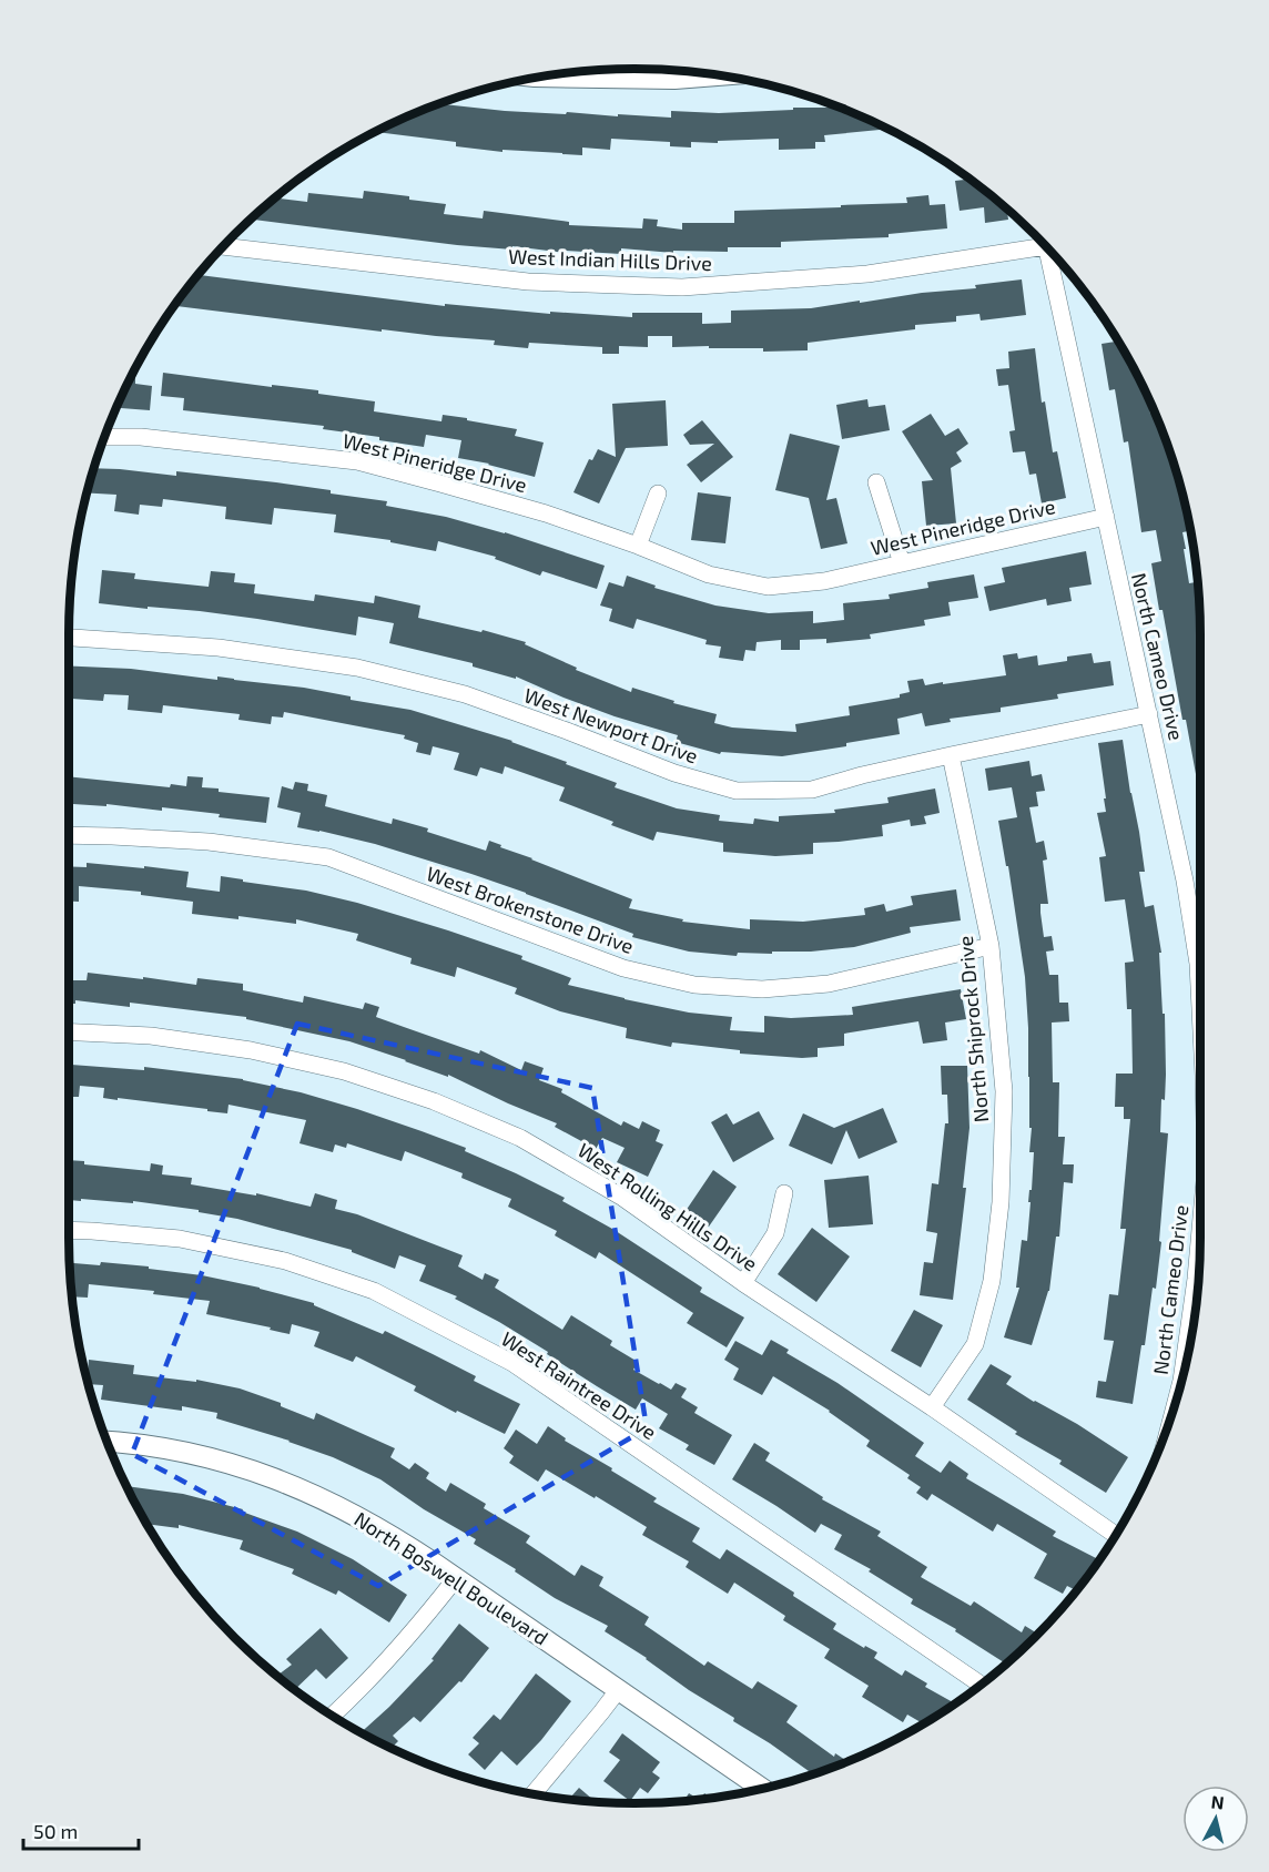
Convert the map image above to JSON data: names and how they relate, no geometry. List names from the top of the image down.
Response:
{
  "streets": {
    "street": [
      "West Indian Hills Drive",
      "West Pineridge Drive",
      "North Cameo Drive",
      "West Newport Drive",
      "West Brokenstone Drive",
      "North Shiprock Drive",
      "West Rolling Hills Drive",
      "West Raintree Drive",
      "North Boswell Boulevard"
    ]
  },
  "crossings": [
    ["West Indian Hills Drive", "North Cameo Drive"],
    ["West Pineridge Drive", "North Cameo Drive"],
    ["North Cameo Drive", "West Newport Drive"],
    ["West Newport Drive", "North Shiprock Drive"],
    ["West Brokenstone Drive", "North Shiprock Drive"],
    ["North Shiprock Drive", "West Rolling Hills Drive"]
  ],
  "scale_bar": "50 m",
  "north": "top"
}
